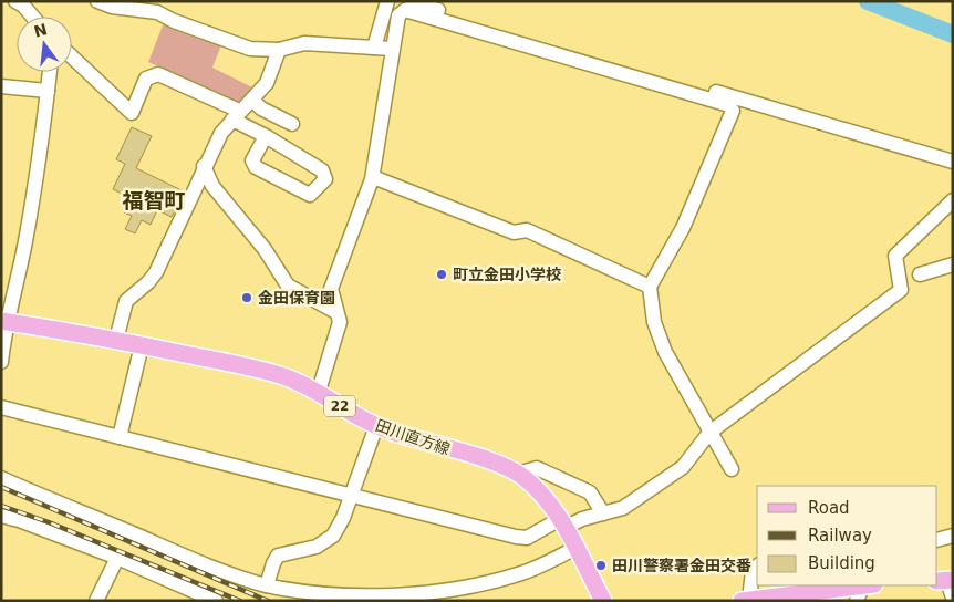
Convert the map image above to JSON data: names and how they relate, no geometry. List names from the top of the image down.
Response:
{
  "streets": {
    "main road": ["22", "田川直方線"]
  },
  "districts": ["福智町"],
  "places": ["町立金田小学校", "金田保育園", "田川警察署金田交番"],
  "legend": ["Road", "Railway", "Building"],
  "north": "top"
}
